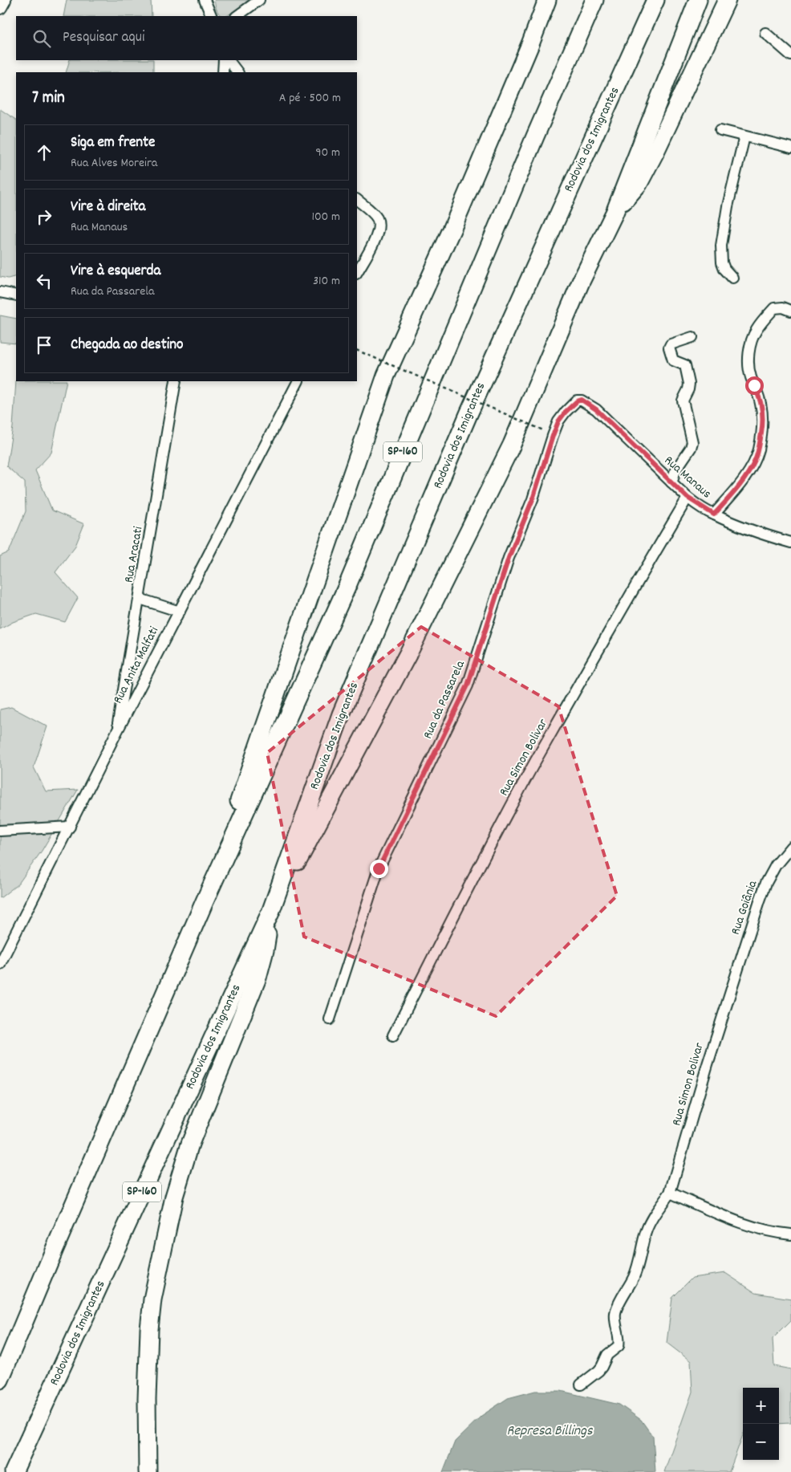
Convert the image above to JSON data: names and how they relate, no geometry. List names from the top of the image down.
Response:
{
  "streets": {
    "highway": ["Rodovia dos Imigrantes", "SP-160"],
    "street": [
      "Rua Manaus",
      "Rua Aracati",
      "Rua Anita Malfati",
      "Rua da Passarela",
      "Rua Simon Bolivar",
      "Rua Goiânia"
    ]
  },
  "crossings": [
    ["Rua Manaus", "Rua da Passarela"],
    ["Rua Manaus", "Rua Simon Bolivar"],
    ["Rua Aracati", "Rua Anita Malfati"],
    ["Rua Simon Bolivar", "Rua Goiânia"]
  ],
  "water": ["Represa Billings"],
  "page": {
    "search": "Pesquisar aqui",
    "heading": ["7 min", "A pé · 500 m"],
    "list": [
      ["Siga em frente", "Rua Alves Moreira", "90 m"],
      ["Vire à direita", "Rua Manaus", "100 m"],
      ["Vire à esquerda", "Rua da Passarela", "310 m"],
      "Chegada ao destino"
    ],
    "map_buttons": ["+", "−"]
  }
}
